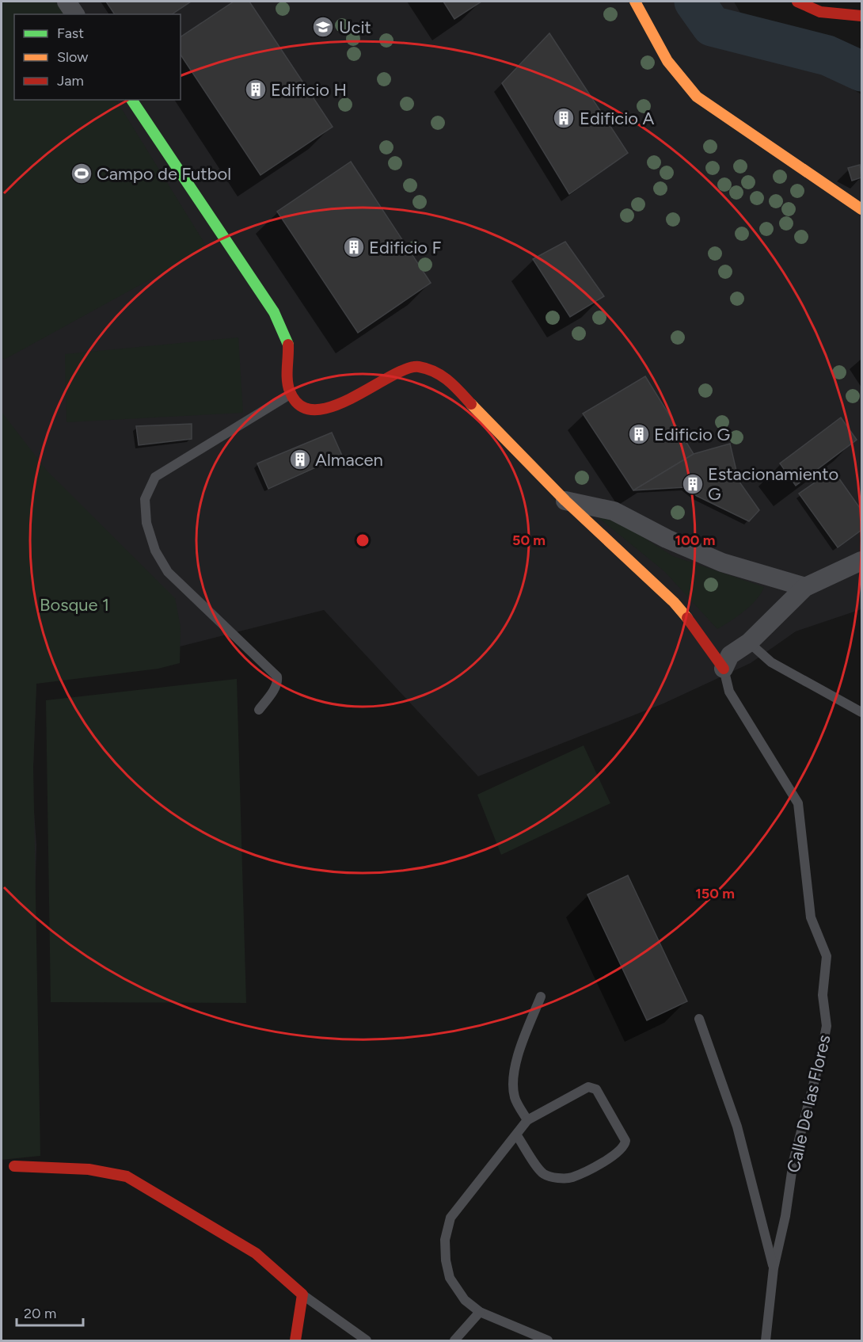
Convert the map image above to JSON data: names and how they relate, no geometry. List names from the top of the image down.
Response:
{
  "streets": {
    "lane": ["Calle De las Flores"]
  },
  "parks": ["Bosque 1"],
  "places": {
    "school or university": ["Ucit"],
    "building": [
      "Edificio H",
      "Edificio A",
      "Edificio F",
      "Edificio G",
      "Almacen",
      "Estacionamiento G"
    ],
    "sports": ["Campo de Futbol"]
  },
  "legend": ["Fast", "Slow", "Jam"],
  "scale_bar": "20 m",
  "rings": ["50 m", "100 m", "150 m"]
}
